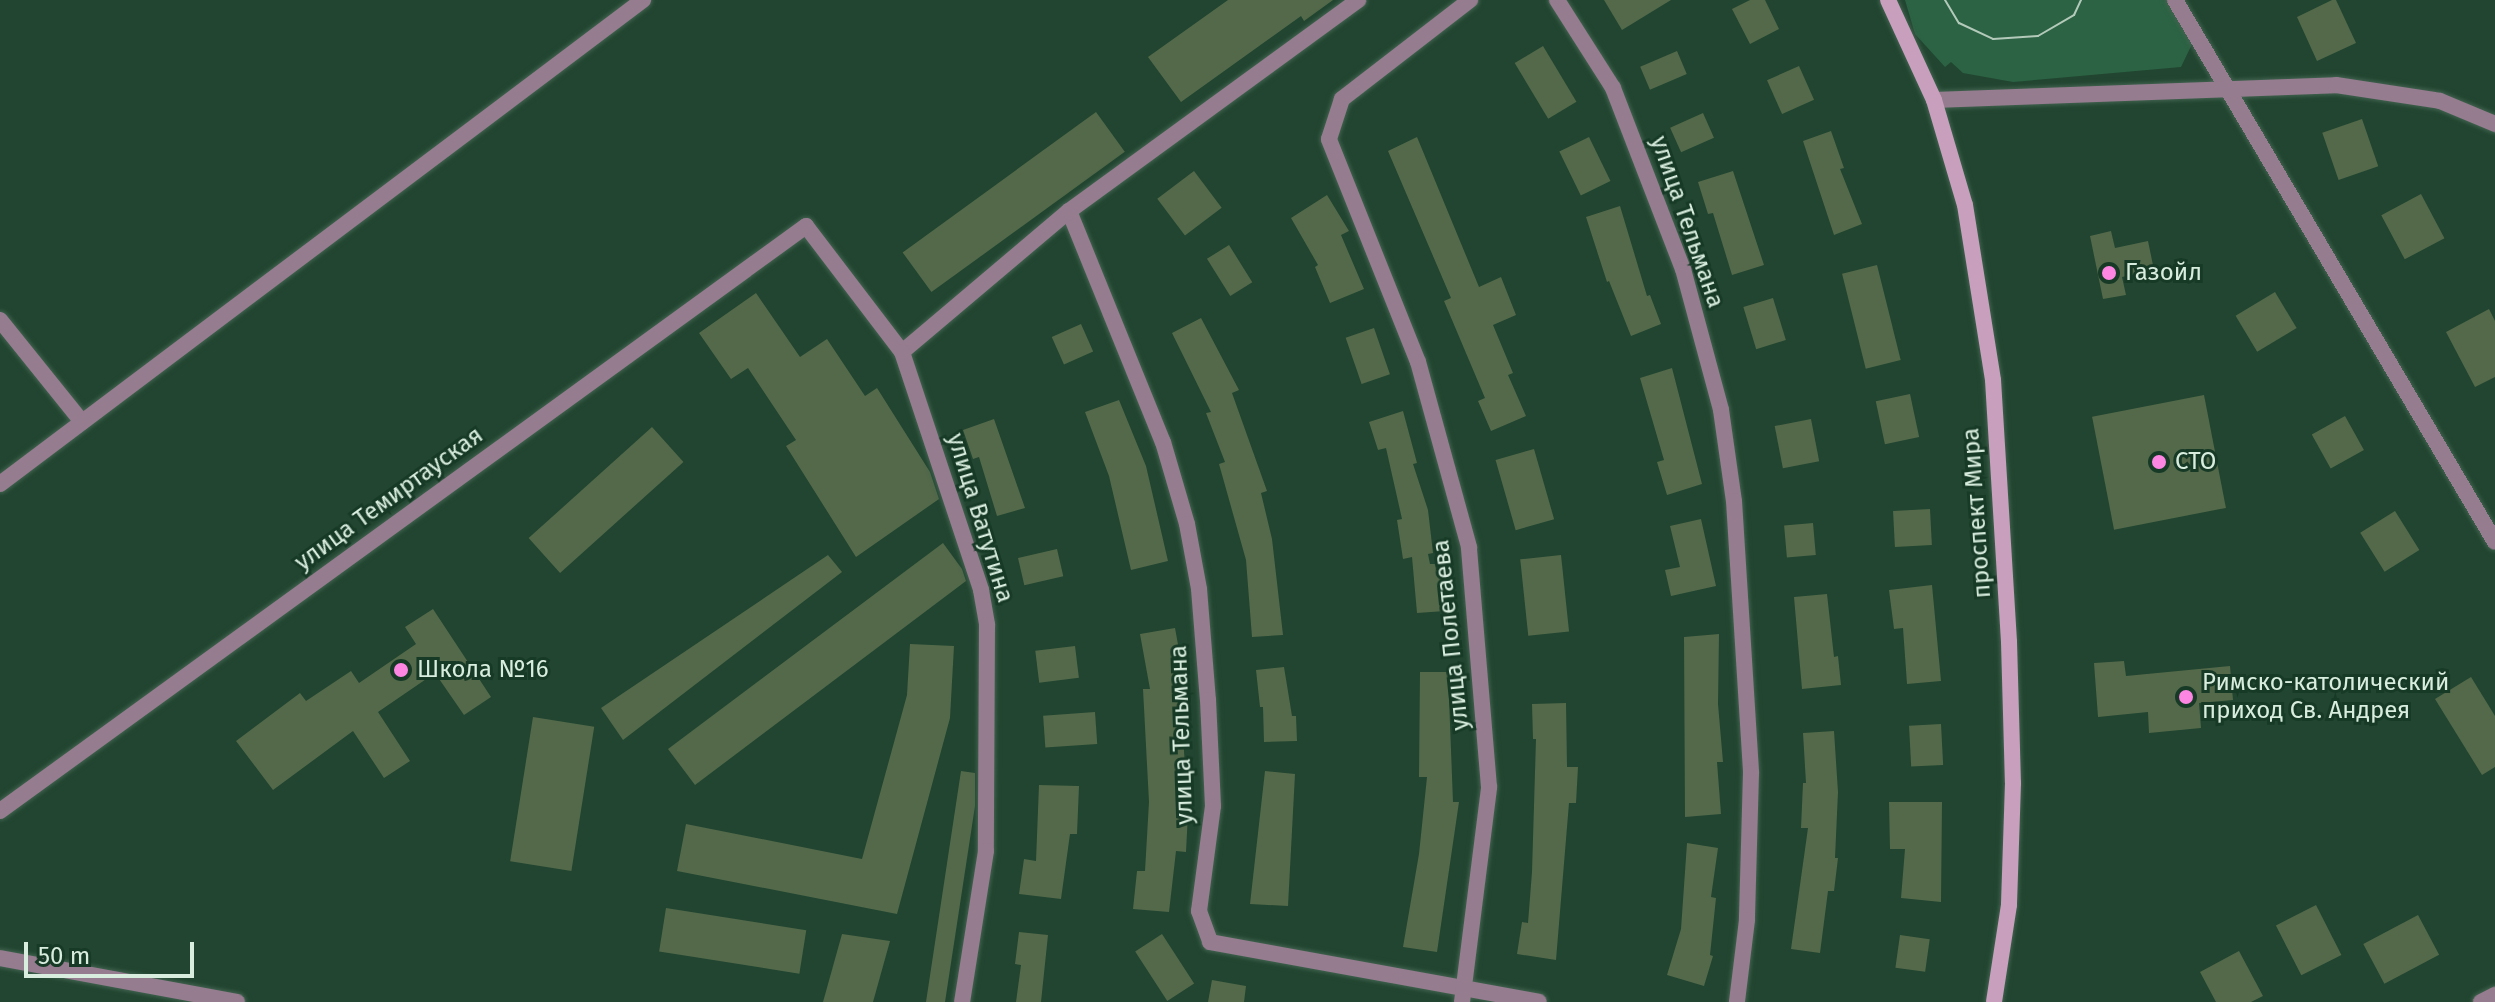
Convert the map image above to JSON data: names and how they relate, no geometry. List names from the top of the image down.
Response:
{
  "streets": {
    "main road": ["проспект Мира"],
    "street": [
      "улица Тельмана",
      "улица Темиртауская",
      "улица Ватутина",
      "улица Полетаева"
    ]
  },
  "crossings": [
    ["улица Тельмана", "улица Полетаева"],
    ["улица Темиртауская", "улица Ватутина"]
  ],
  "places": [
    "Газойл",
    "СТО",
    "Школа №16",
    "Римско-католический приход Св. Андрея"
  ],
  "scale_bar": "50 m"
}
